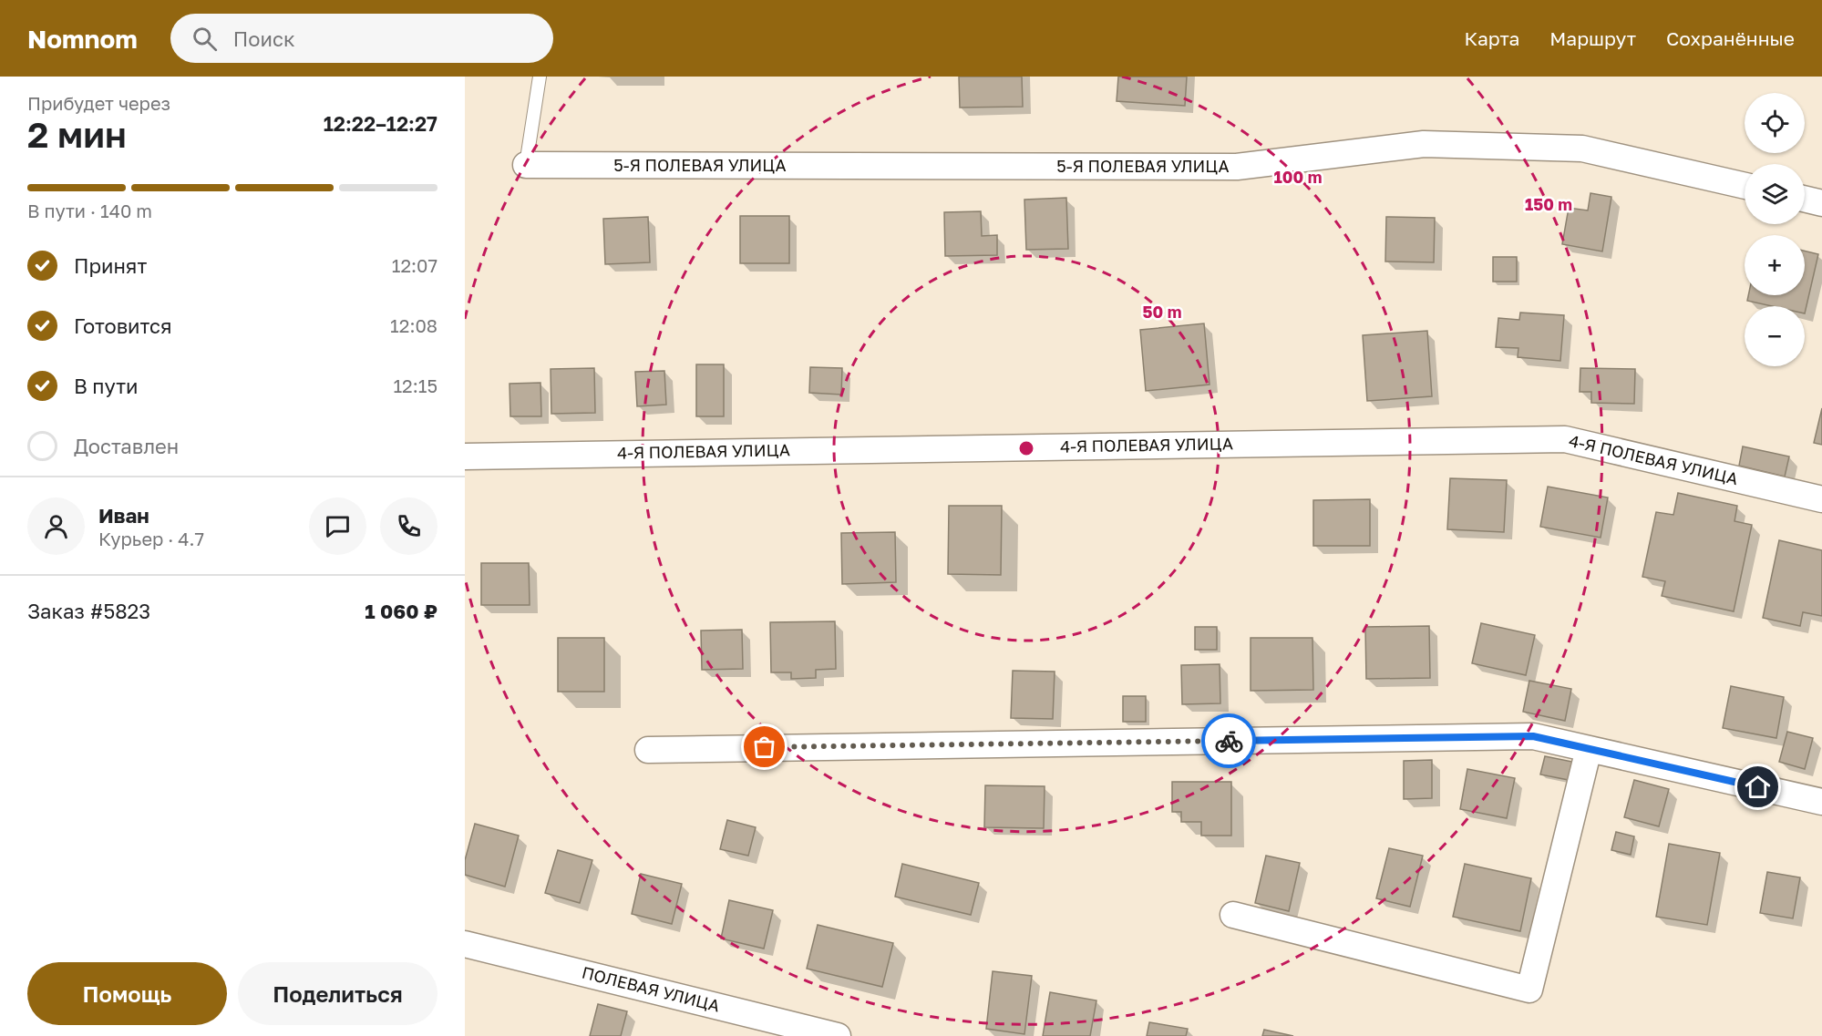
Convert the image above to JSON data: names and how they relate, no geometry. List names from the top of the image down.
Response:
{
  "streets": {
    "street": ["5-Я ПОЛЕВАЯ УЛИЦА", "4-Я ПОЛЕВАЯ УЛИЦА", "ПОЛЕВАЯ УЛИЦА"]
  },
  "page": {
    "header": "Nomnom",
    "search": "Поиск",
    "nav": ["Карта", "Маршрут", "Сохранённые"],
    "heading": ["2 мин", "Прибудет через", "12:22–12:27"],
    "panel": [
      "Иван",
      "Курьер · 4.7",
      "Заказ #5823",
      "1 060 ₽"
    ],
    "map_buttons": ["+", "−"],
    "bar": "В пути · 140 m",
    "list": [
      ["Принят", "12:07"],
      ["Готовится", "12:08"],
      ["В пути", "12:15"],
      "Доставлен"
    ],
    "buttons": ["Помощь", "Поделиться"]
  },
  "rings": ["100 m", "150 m", "50 m"]
}
